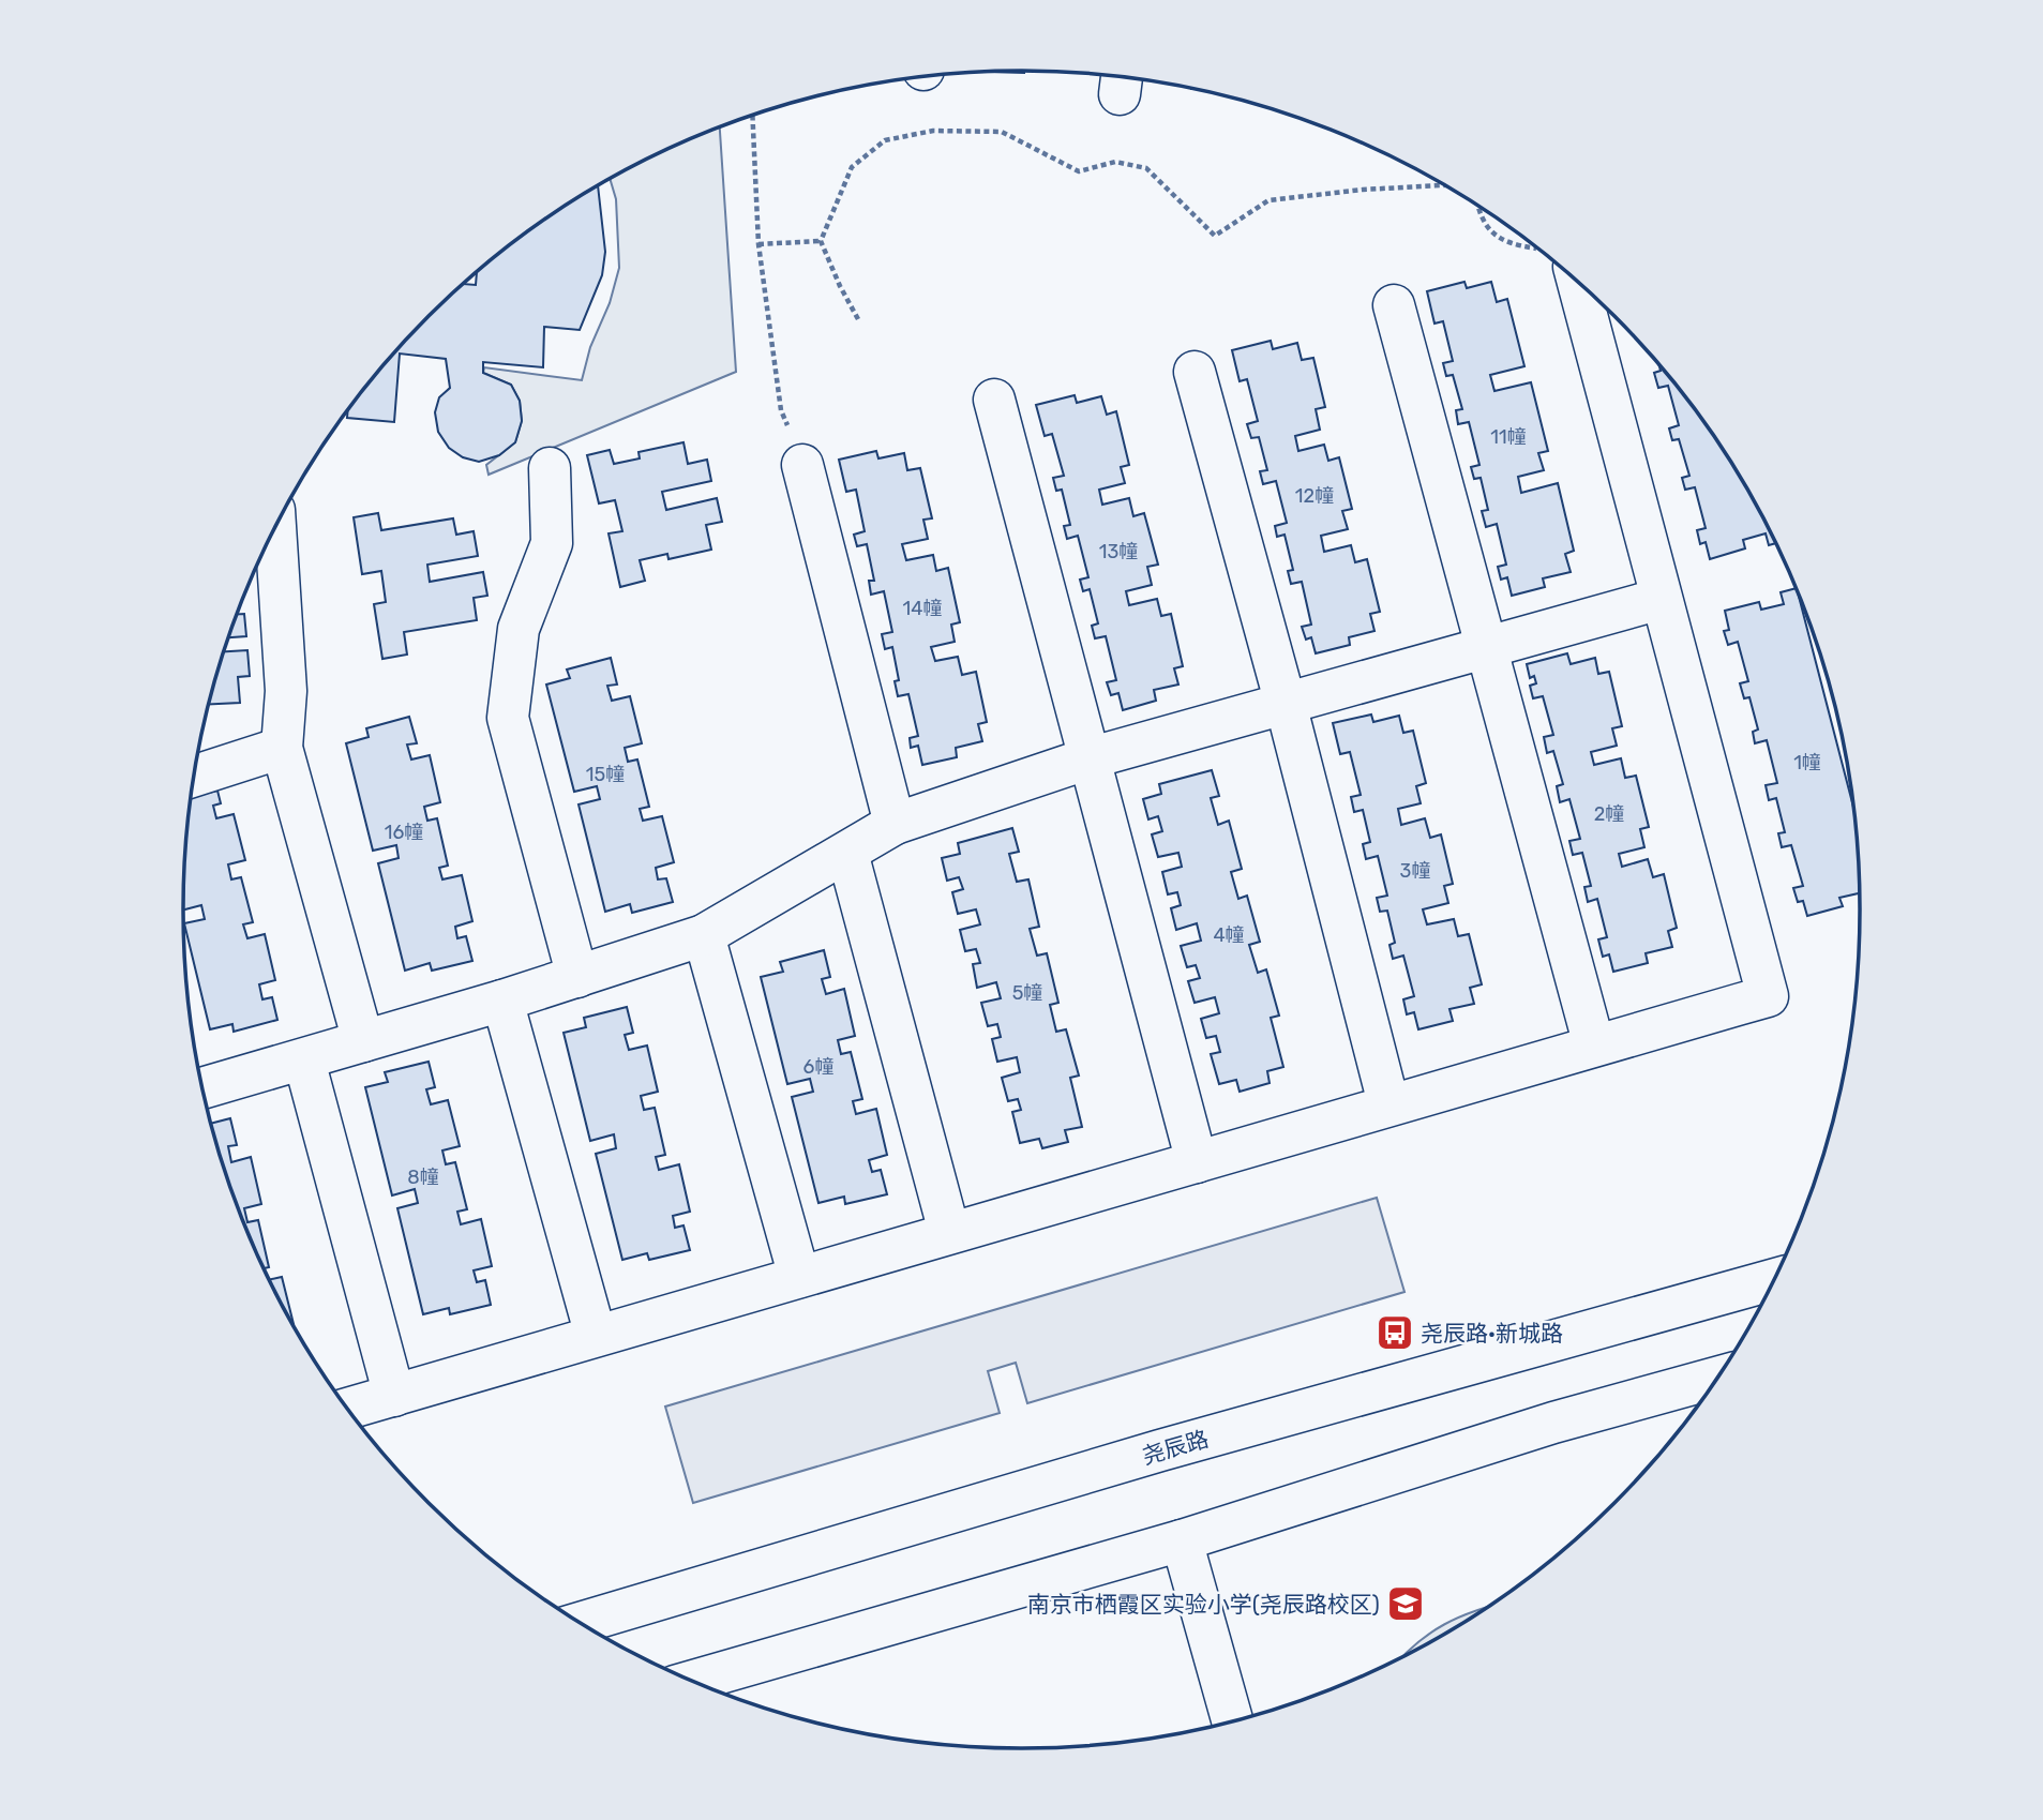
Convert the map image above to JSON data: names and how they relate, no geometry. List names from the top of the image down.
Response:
{
  "streets": {
    "main road": ["尧辰路"]
  },
  "places": {
    "bus stop": ["尧辰路·新城路"],
    "school or university": ["南京市栖霞区实验小学(尧辰路校区)"]
  },
  "house_numbers": [
    "11幢",
    "12幢",
    "13幢",
    "14幢",
    "1幢",
    "15幢",
    "2幢",
    "16幢",
    "3幢",
    "4幢",
    "5幢",
    "6幢",
    "8幢"
  ]
}
